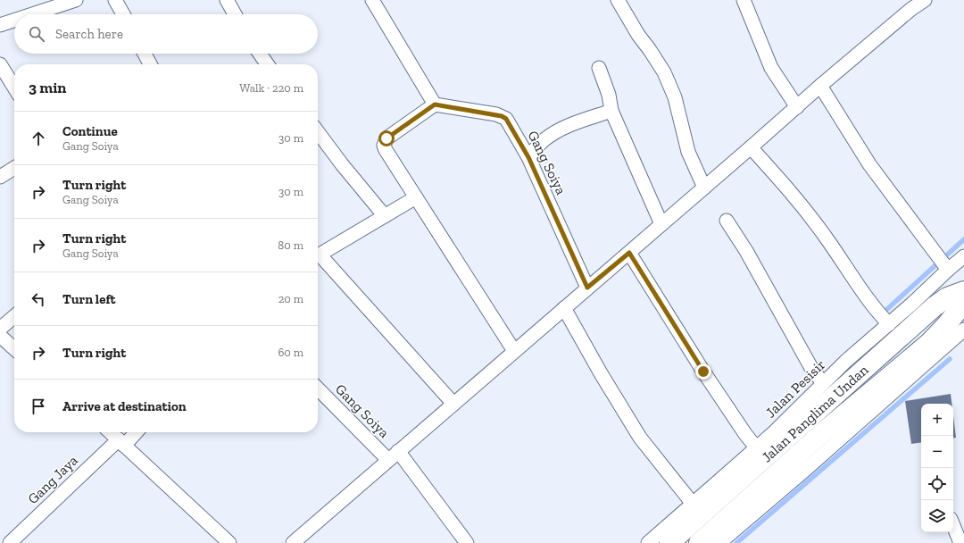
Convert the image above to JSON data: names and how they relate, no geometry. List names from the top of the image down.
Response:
{
  "streets": {
    "main road": ["Jalan Panglima Undan"],
    "street": ["Gang Soiya", "Jalan Pesisir", "Gang Jaya"]
  },
  "crossings": [
    ["Jalan Pesisir", "Jalan Panglima Undan"]
  ],
  "page": {
    "search": "Search here",
    "heading": ["3 min", "Walk · 220 m"],
    "list": [
      ["Continue", "Gang Soiya", "30 m"],
      ["Turn right", "Gang Soiya", "30 m"],
      ["Turn right", "Gang Soiya", "80 m"],
      ["Turn left", "20 m"],
      ["Turn right", "60 m"],
      "Arrive at destination"
    ],
    "map_buttons": ["+", "−"]
  }
}
